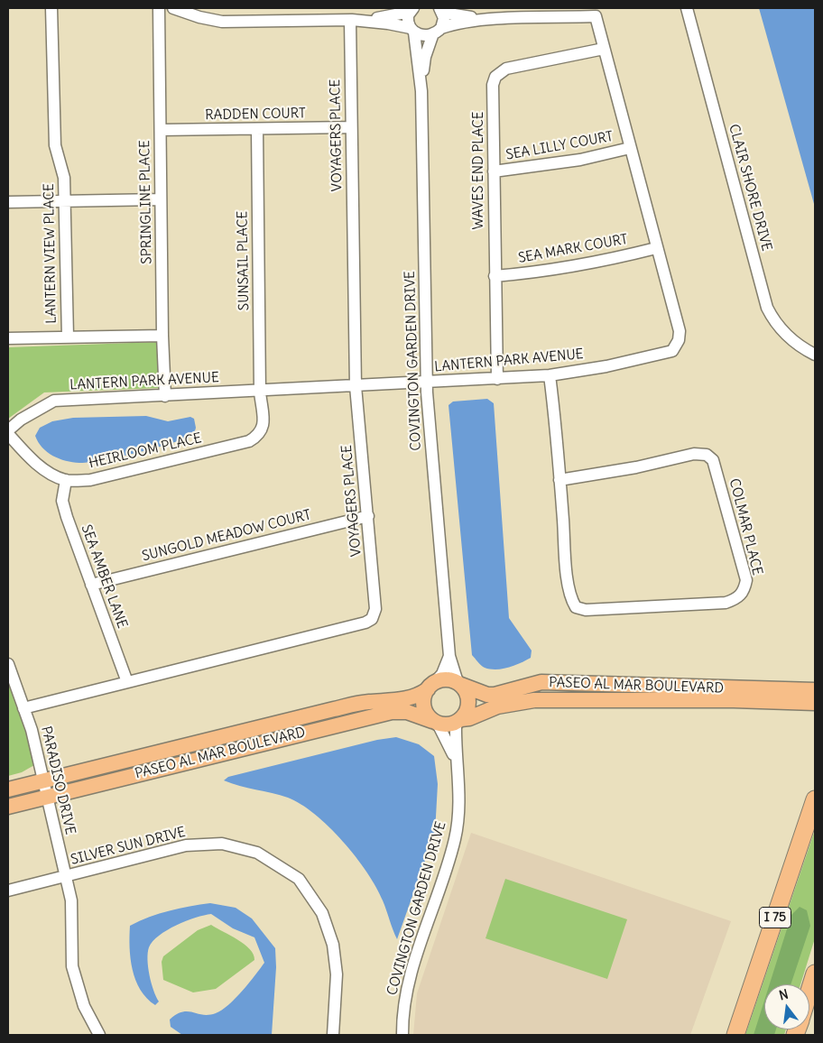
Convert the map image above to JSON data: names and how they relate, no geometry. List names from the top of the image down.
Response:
{
  "streets": {
    "highway": ["I 75"],
    "main road": ["PASEO AL MAR BOULEVARD"],
    "street": [
      "RADDEN COURT",
      "VOYAGERS PLACE",
      "SEA LILLY COURT",
      "WAVES END PLACE",
      "CLAIR SHORE DRIVE",
      "SPRINGLINE PLACE",
      "SEA MARK COURT",
      "LANTERN VIEW PLACE",
      "SUNSAIL PLACE",
      "COVINGTON GARDEN DRIVE",
      "LANTERN PARK AVENUE",
      "HEIRLOOM PLACE",
      "COLMAR PLACE",
      "SUNGOLD MEADOW COURT",
      "SEA AMBER LANE",
      "PARADISO DRIVE",
      "SILVER SUN DRIVE"
    ]
  },
  "crossings": [
    ["RADDEN COURT", "VOYAGERS PLACE"],
    ["RADDEN COURT", "SPRINGLINE PLACE"],
    ["RADDEN COURT", "SUNSAIL PLACE"],
    ["VOYAGERS PLACE", "LANTERN PARK AVENUE"],
    ["VOYAGERS PLACE", "SUNGOLD MEADOW COURT"],
    ["VOYAGERS PLACE", "SEA AMBER LANE"],
    ["VOYAGERS PLACE", "PARADISO DRIVE"],
    ["SEA LILLY COURT", "WAVES END PLACE"],
    ["SEA LILLY COURT", "LANTERN PARK AVENUE"],
    ["WAVES END PLACE", "SEA MARK COURT"],
    ["WAVES END PLACE", "LANTERN PARK AVENUE"],
    ["SPRINGLINE PLACE", "LANTERN PARK AVENUE"],
    ["SEA MARK COURT", "LANTERN PARK AVENUE"],
    ["SUNSAIL PLACE", "LANTERN PARK AVENUE"],
    ["SUNSAIL PLACE", "HEIRLOOM PLACE"],
    ["COVINGTON GARDEN DRIVE", "LANTERN PARK AVENUE"],
    ["COVINGTON GARDEN DRIVE", "PASEO AL MAR BOULEVARD"],
    ["LANTERN PARK AVENUE", "HEIRLOOM PLACE"],
    ["LANTERN PARK AVENUE", "COLMAR PLACE"],
    ["HEIRLOOM PLACE", "SEA AMBER LANE"],
    ["SUNGOLD MEADOW COURT", "SEA AMBER LANE"],
    ["PASEO AL MAR BOULEVARD", "PARADISO DRIVE"],
    ["PARADISO DRIVE", "SILVER SUN DRIVE"]
  ],
  "north": "top"
}
